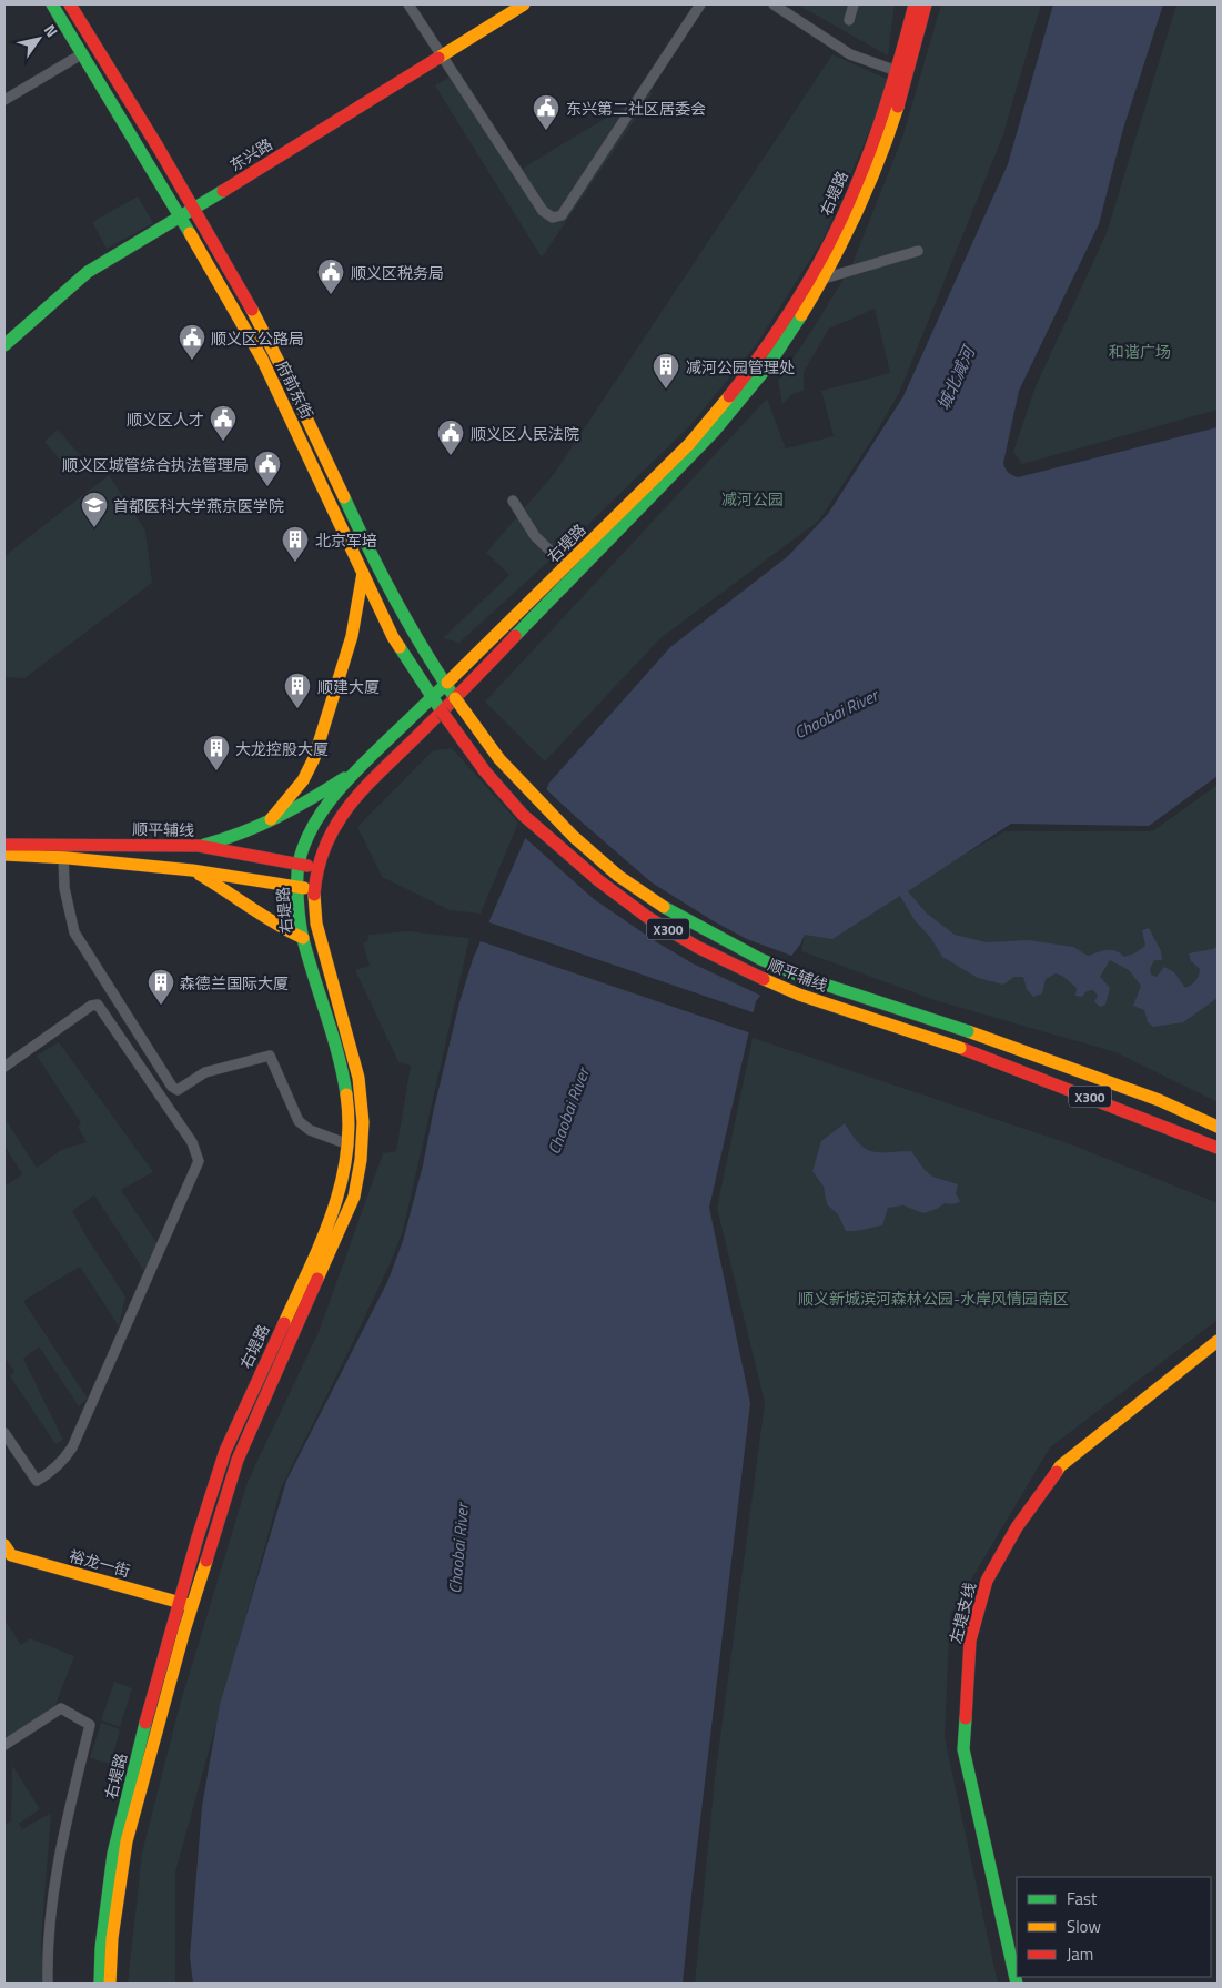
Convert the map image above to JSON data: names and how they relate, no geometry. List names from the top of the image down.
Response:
{
  "streets": {
    "main road": [
      "东兴路",
      "右堤路",
      "府前东街",
      "顺平辅线",
      "X300",
      "裕龙一街",
      "左堤支线"
    ]
  },
  "crossings": [
    ["东兴路", "府前东街"],
    ["右堤路", "府前东街"],
    ["右堤路", "顺平辅线"],
    ["右堤路", "裕龙一街"],
    ["府前东街", "顺平辅线"]
  ],
  "water": ["城北减河", "Chaobai River"],
  "parks": ["和谐广场", "减河公园", "顺义新城滨河森林公园-水岸风情园南区"],
  "places": {
    "public building": [
      "东兴第二社区居委会",
      "顺义区税务局",
      "顺义区公路局",
      "顺义区人才",
      "顺义区人民法院",
      "顺义区城管综合执法管理局"
    ],
    "building": [
      "减河公园管理处",
      "北京军培",
      "顺建大厦",
      "大龙控股大厦",
      "森德兰国际大厦"
    ],
    "school or university": ["首都医科大学燕京医学院"]
  },
  "legend": ["Fast", "Slow", "Jam"],
  "north": "top right"
}
